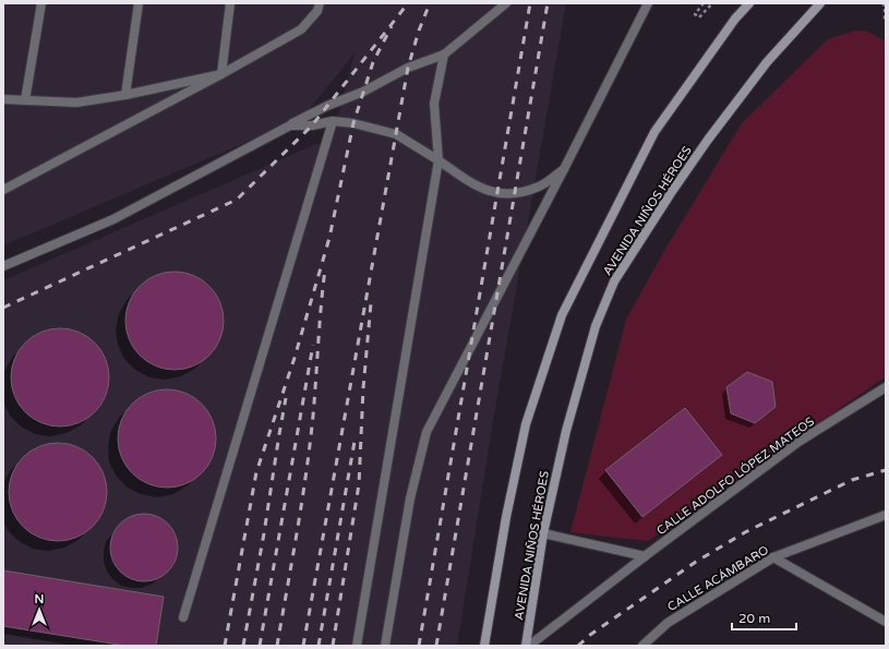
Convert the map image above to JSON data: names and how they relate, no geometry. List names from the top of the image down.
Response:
{
  "streets": {
    "main road": ["AVENIDA NIÑOS HÉROES"],
    "street": ["CALLE ADOLFO LÓPEZ MATEOS", "CALLE ACÁMBARO"]
  },
  "scale_bar": "20 m",
  "north": "top"
}
